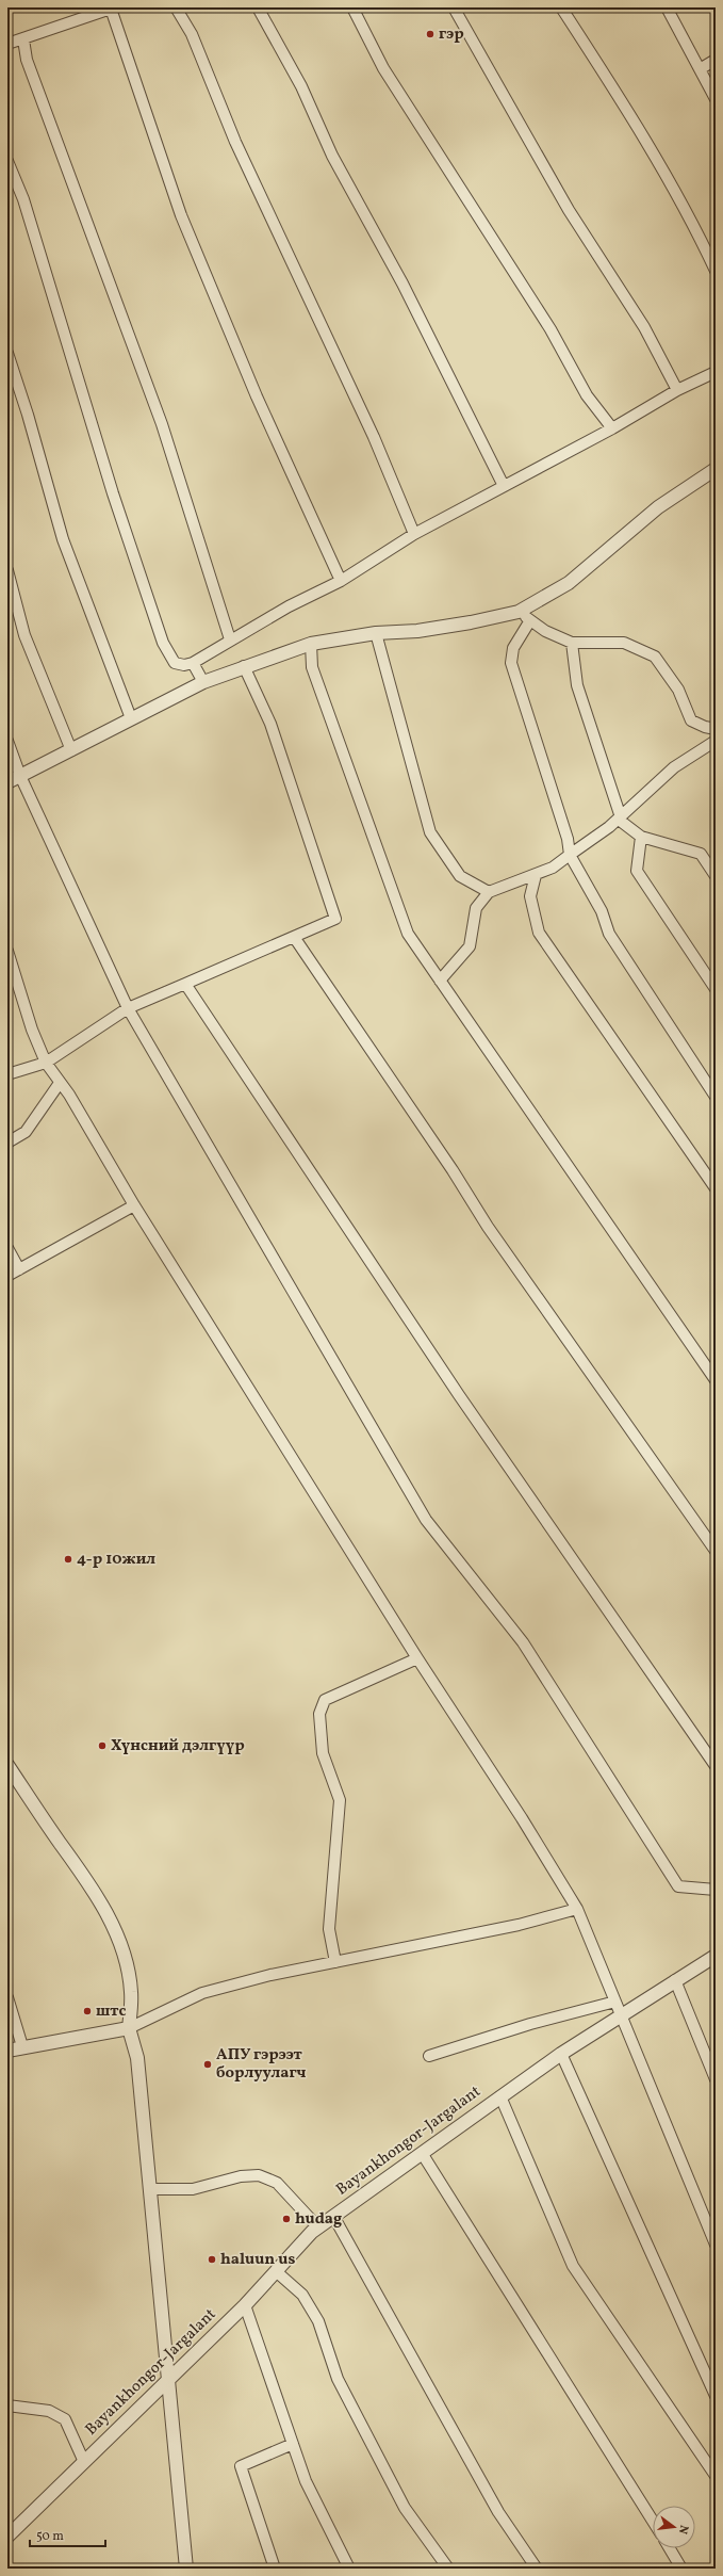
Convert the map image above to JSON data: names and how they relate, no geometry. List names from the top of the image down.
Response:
{
  "streets": {
    "street": ["Bayankhongor-Jargalant"]
  },
  "places": [
    "гэр",
    "4-р 10жил",
    "Хүнсний дэлгүүр",
    "штс",
    "АПУ гэрээт борлуулагч",
    "hudag",
    "haluun us"
  ],
  "scale_bar": "50 m",
  "north": "right"
}
